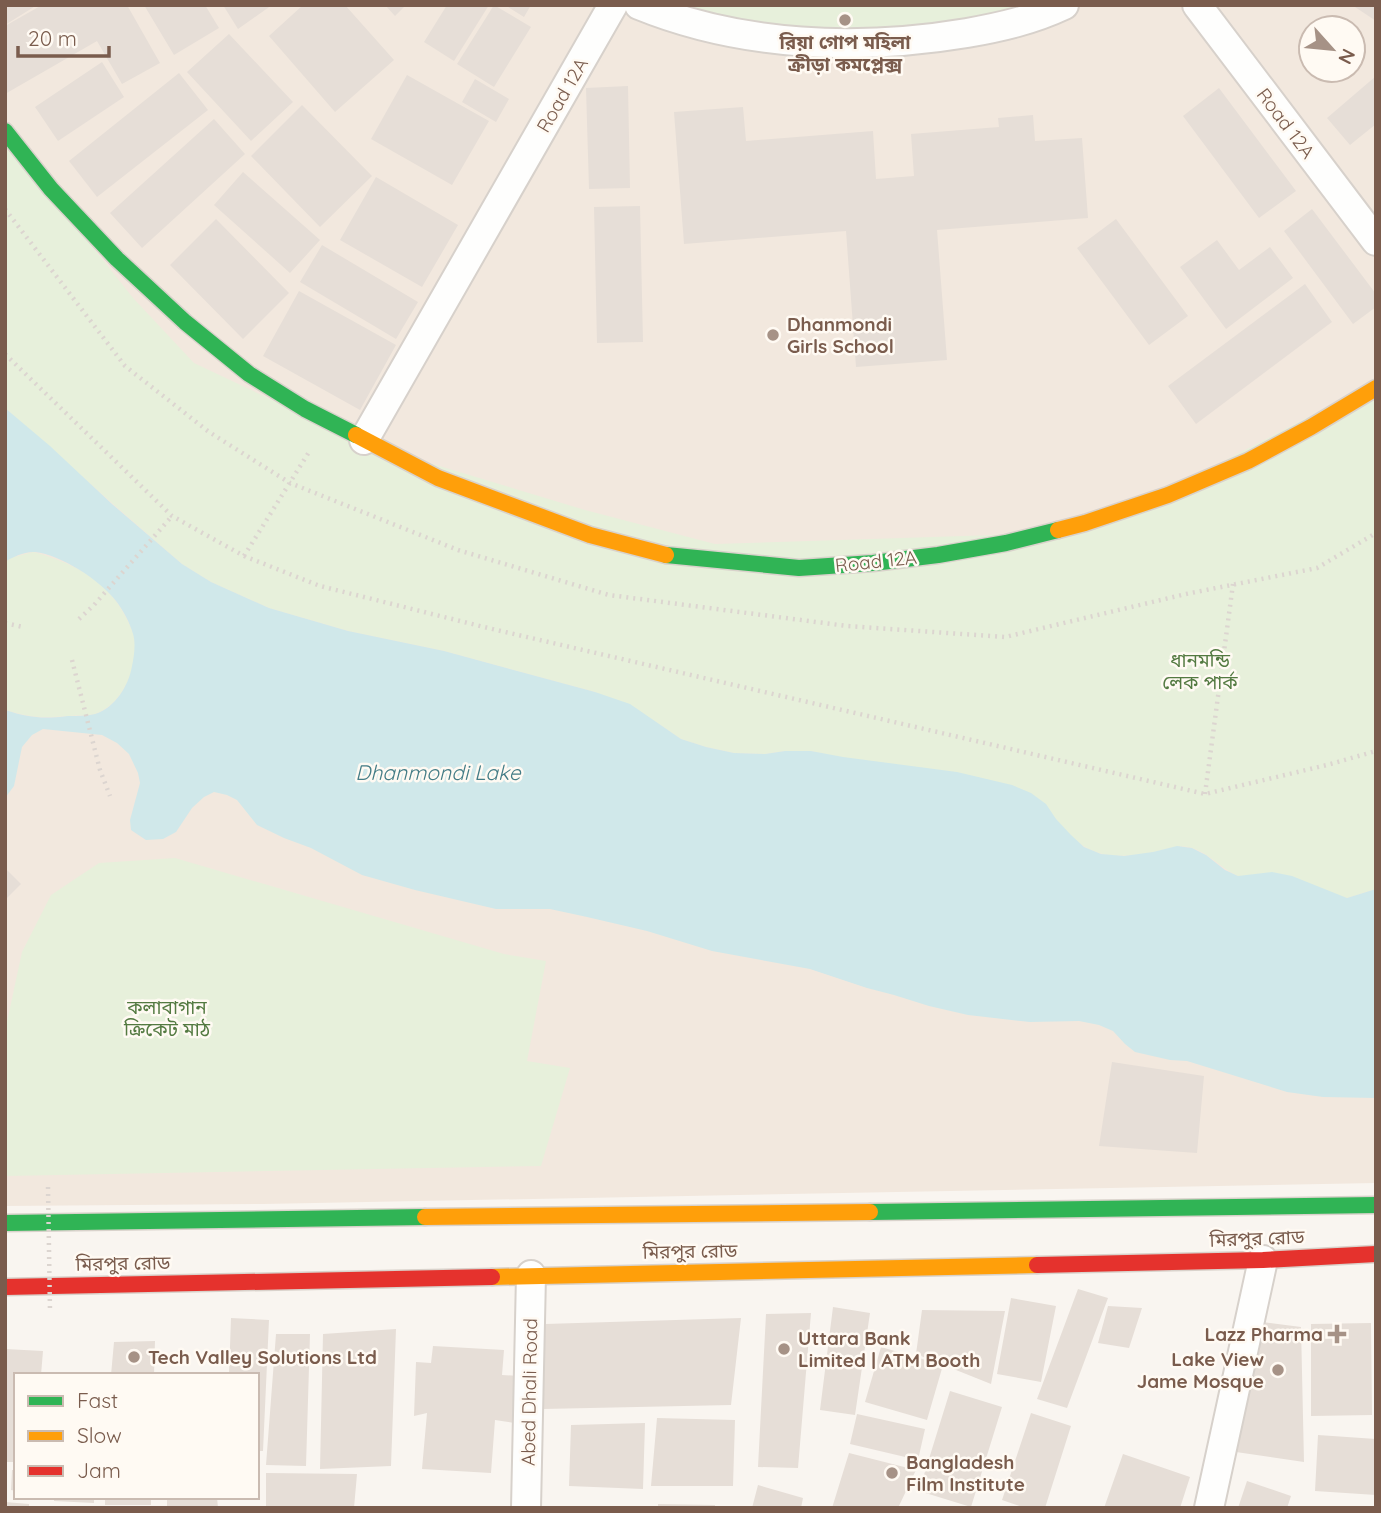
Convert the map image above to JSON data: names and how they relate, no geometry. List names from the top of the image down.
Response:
{
  "streets": {
    "main road": ["Road 12A", "মিরপুর রোড"],
    "street": ["Abed Dhali Road"]
  },
  "crossings": [
    ["মিরপুর রোড", "Abed Dhali Road"]
  ],
  "water": ["Dhanmondi Lake"],
  "parks": ["ধানমন্ডি লেক পার্ক", "কলাবাগান ক্রিকেট মাঠ"],
  "places": {
    "other": [
      "রিয়া গোপ মহিলা ক্রীড়া কমপ্লেক্স",
      "Dhanmondi Girls School",
      "Uttara Bank Limited | ATM Booth",
      "Tech Valley Solutions Ltd",
      "Lake View Jame Mosque",
      "Bangladesh Film Institute"
    ],
    "health": ["Lazz Pharma"]
  },
  "legend": ["Fast", "Slow", "Jam"],
  "scale_bar": "20 m",
  "north": "bottom right"
}
